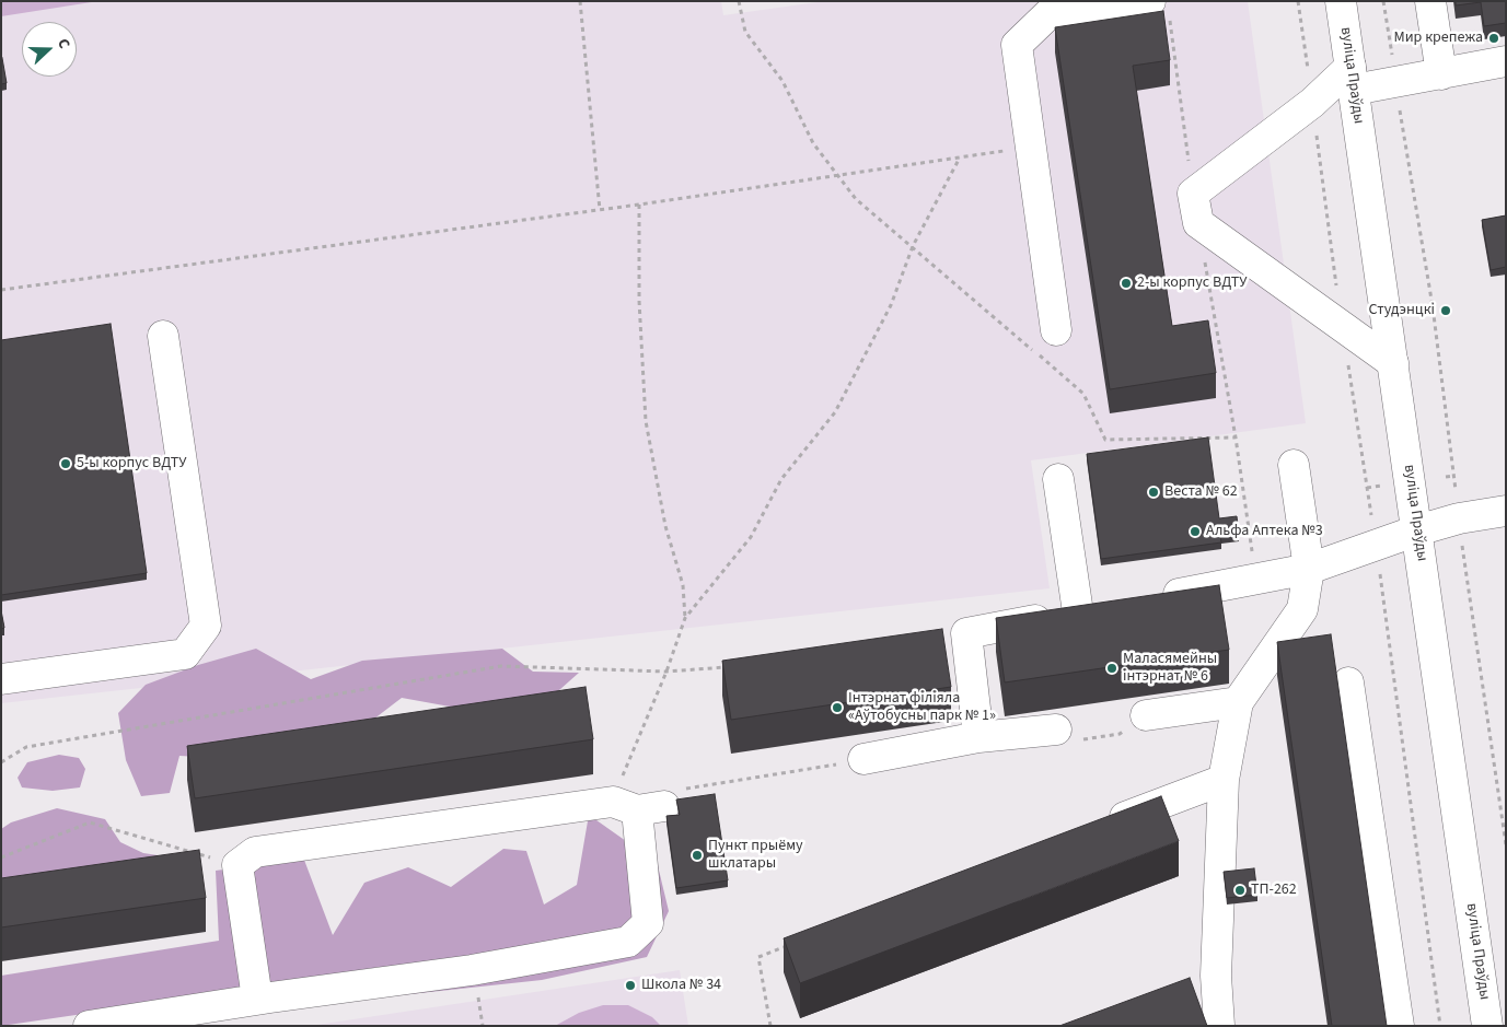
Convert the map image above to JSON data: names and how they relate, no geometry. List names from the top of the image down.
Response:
{
  "streets": {
    "main road": ["вуліца Праўды"]
  },
  "places": [
    "Мир крепежа",
    "2-ы корпус ВДТУ",
    "Студэнцкі",
    "5-ы корпус ВДТУ",
    "Веста № 62",
    "Альфа Аптека №3",
    "Маласямейны інтэрнат № 6",
    "Інтэрнат філіяла «Аўтобусны парк № 1»",
    "Пункт прыёму шклатары",
    "ТП-262",
    "Школа № 34"
  ],
  "north": "right"
}
